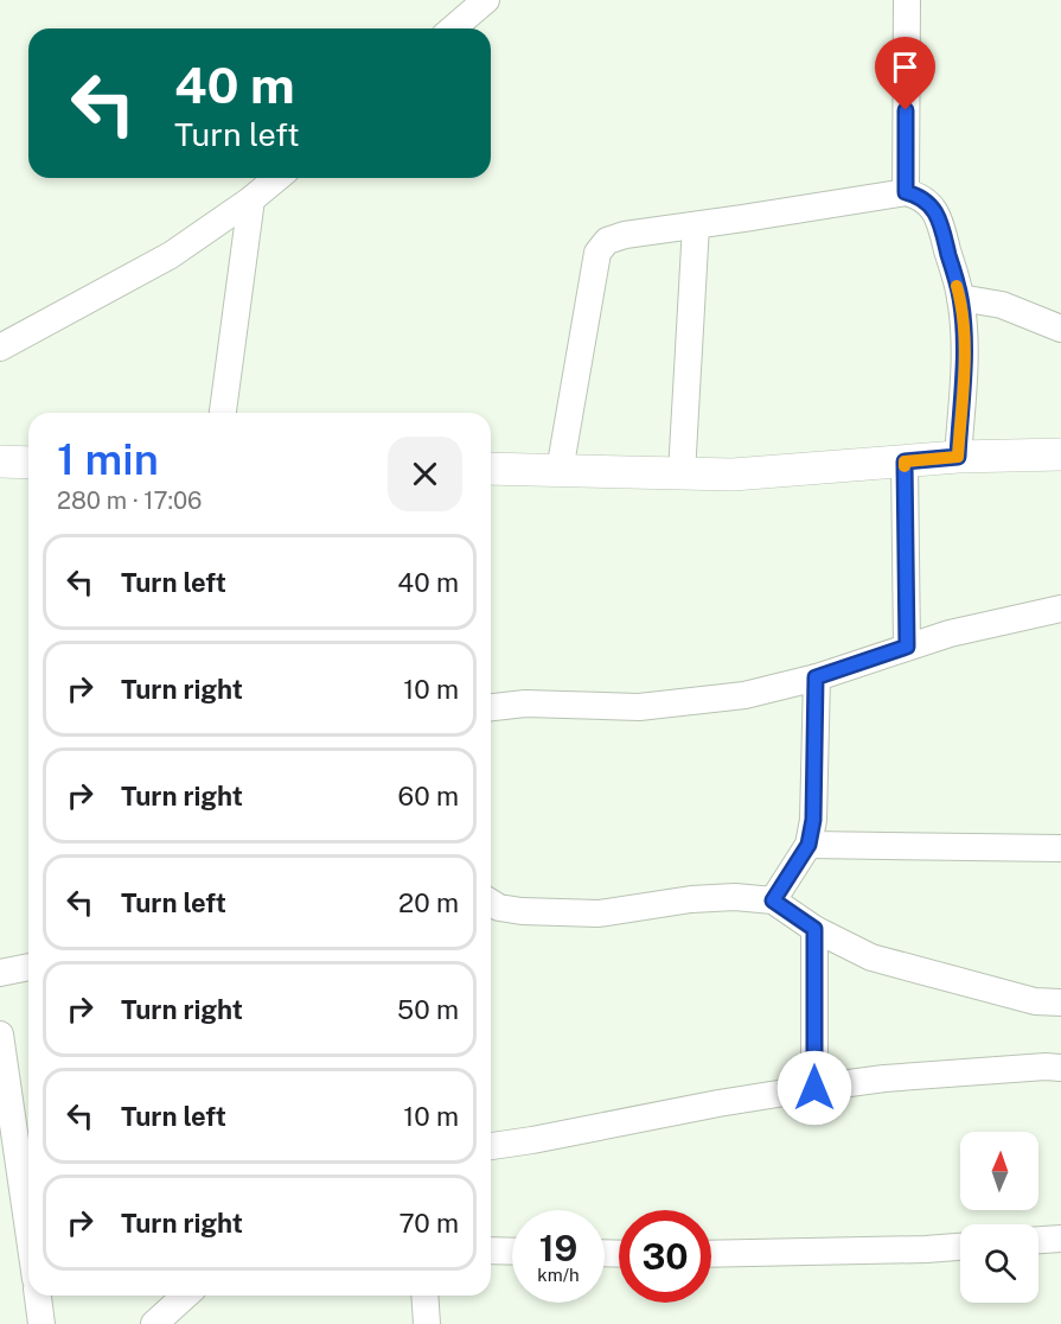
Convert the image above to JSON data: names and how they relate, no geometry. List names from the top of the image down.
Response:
{
  "north": "top",
  "page": {
    "turn": ["40 m", "Turn left"],
    "heading": ["1 min", "280 m · 17:06"],
    "list": [
      {
        "name": "Turn left",
        "value": "40 m"
      },
      {
        "name": "Turn right",
        "value": "10 m"
      },
      {
        "name": "Turn right",
        "value": "60 m"
      },
      {
        "name": "Turn left",
        "value": "20 m"
      },
      {
        "name": "Turn right",
        "value": "50 m"
      },
      {
        "name": "Turn left",
        "value": "10 m"
      },
      {
        "name": "Turn right",
        "value": "70 m"
      }
    ],
    "speed": "19 km/h",
    "limit": "30"
  }
}
